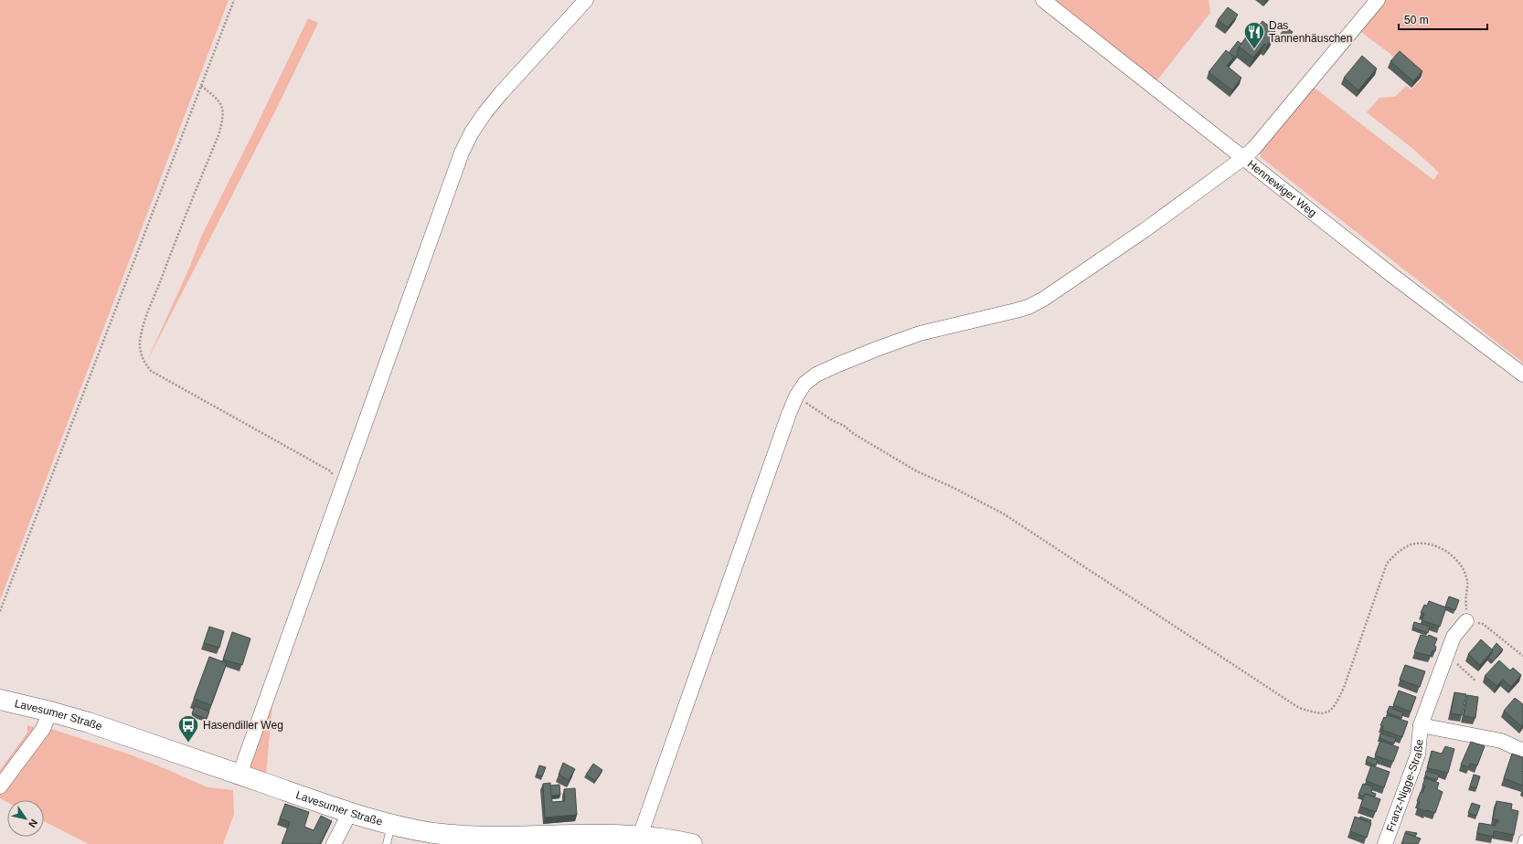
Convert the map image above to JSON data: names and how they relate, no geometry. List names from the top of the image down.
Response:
{
  "streets": {
    "street": ["Hennewiger Weg", "Lavesumer Straße", "Franz-Nigge-Straße"]
  },
  "places": {
    "restaurant": ["Das Tannenhäuschen"],
    "bus stop": ["Hasendiller Weg"]
  },
  "scale_bar": "50 m",
  "north": "bottom right"
}
